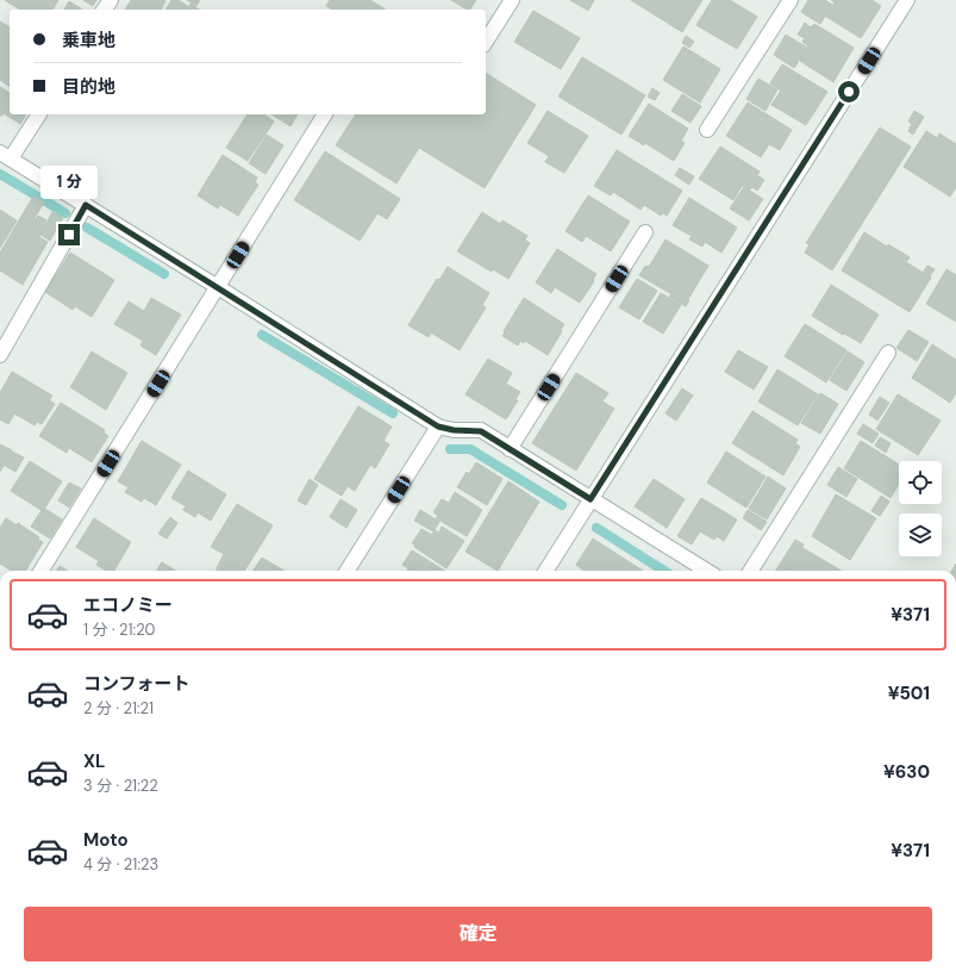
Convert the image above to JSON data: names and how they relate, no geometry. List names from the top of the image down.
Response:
{
  "page": {
    "banner": ["乗車地", "目的地"],
    "bubble": "1 分",
    "list": [
      {
        "name": "エコノミー",
        "note": "1 分 · 21:20",
        "value": "¥371"
      },
      {
        "name": "コンフォート",
        "note": "2 分 · 21:21",
        "value": "¥501"
      },
      {
        "name": "XL",
        "note": "3 分 · 21:22",
        "value": "¥630"
      },
      {
        "name": "Moto",
        "note": "4 分 · 21:23",
        "value": "¥371"
      }
    ],
    "buttons": "確定"
  }
}
